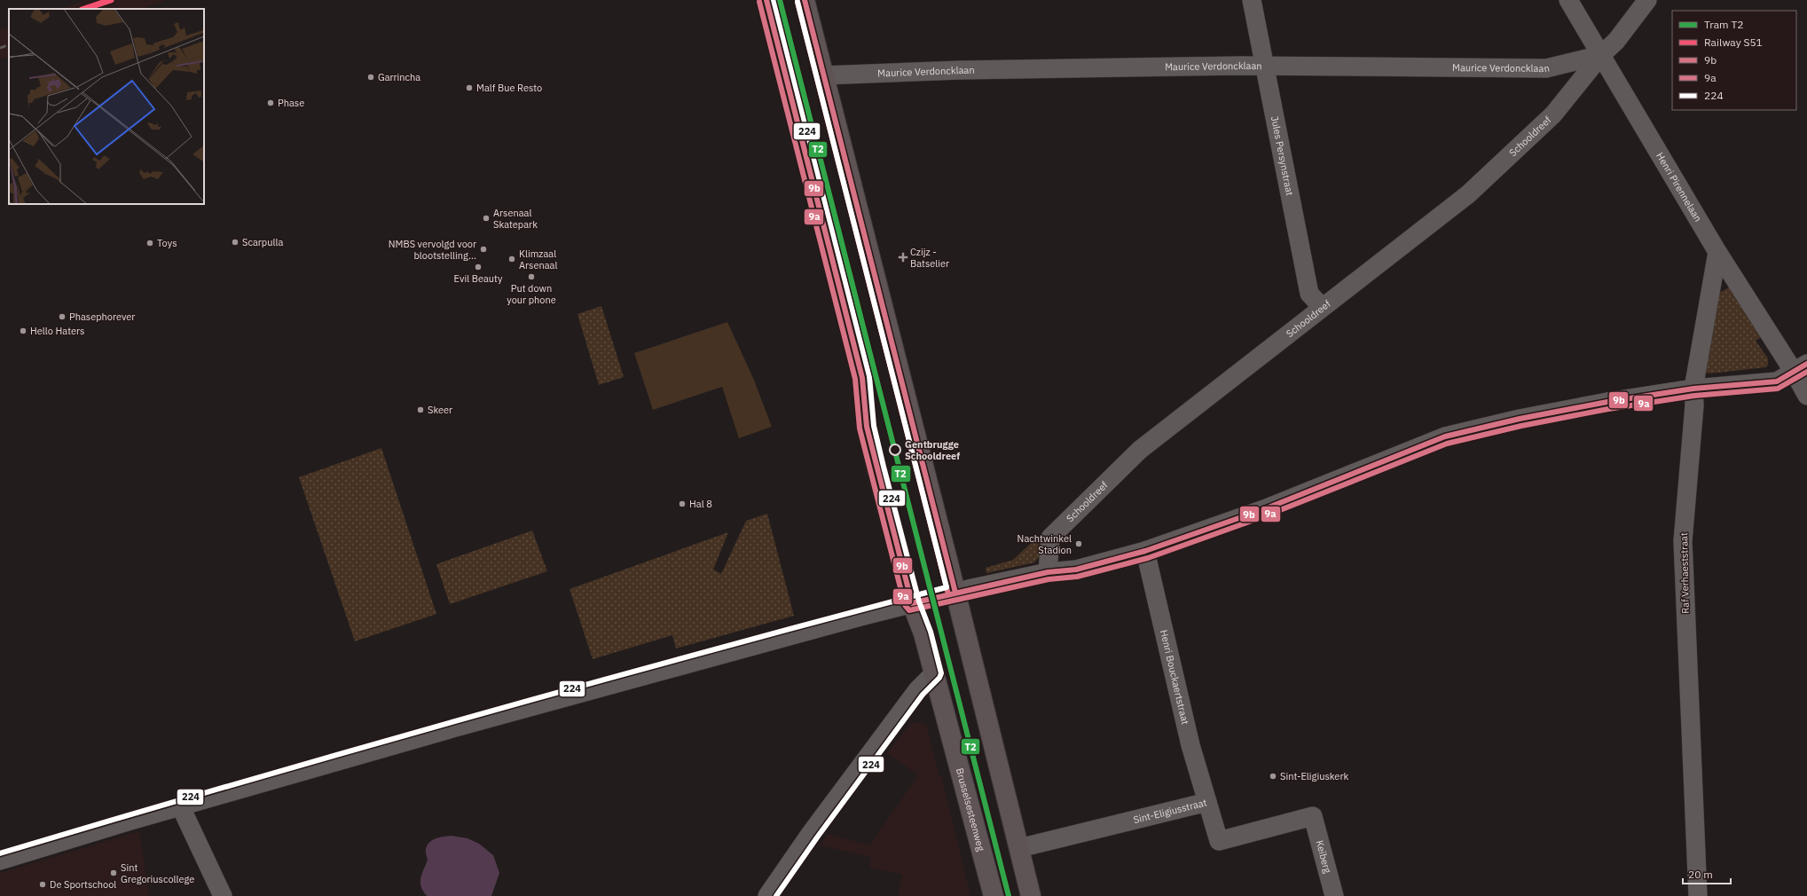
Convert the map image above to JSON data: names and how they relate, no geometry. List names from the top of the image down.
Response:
{
  "streets": {
    "main road": ["Brusselsesteenweg"],
    "street": [
      "Maurice Verdoncklaan",
      "Schooldreef",
      "Jules Persynstraat",
      "Henri Pirennelaan",
      "Raf Verhaeststraat",
      "Henri Bouckaertstraat",
      "Sint-Eligiusstraat",
      "Keiberg"
    ]
  },
  "crossings": [
    ["Maurice Verdoncklaan", "Schooldreef"],
    ["Maurice Verdoncklaan", "Jules Persynstraat"],
    ["Maurice Verdoncklaan", "Henri Pirennelaan"],
    ["Schooldreef", "Jules Persynstraat"],
    ["Schooldreef", "Henri Pirennelaan"],
    ["Henri Pirennelaan", "Raf Verhaeststraat"],
    ["Henri Bouckaertstraat", "Sint-Eligiusstraat"],
    ["Sint-Eligiusstraat", "Keiberg"]
  ],
  "places": {
    "other": [
      "Garrincha",
      "Malf Bue Resto",
      "Phase",
      "Arsenaal Skatepark",
      "Scarpulla",
      "Toys",
      "NMBS vervolgd voor blootstelling...",
      "Klimzaal Arsenaal",
      "Evil Beauty",
      "Put down your phone",
      "Phasephorever",
      "Hello Haters",
      "Skeer",
      "Gentbrugge Schooldreef",
      "Hal 8",
      "Nachtwinkel Stadion",
      "Sint-Eligiuskerk",
      "Sint Gregoriuscollege",
      "De Sportschool"
    ],
    "health": ["Czijz - Batselier"]
  },
  "lines": [
    "tram line T2",
    "rail line S51",
    "transit line 9b",
    "transit line 224",
    "transit line 9a"
  ],
  "legend": [
    "Tram T2",
    "Railway S51",
    "9b",
    "9a",
    "224"
  ],
  "scale_bar": "20 m"
}
